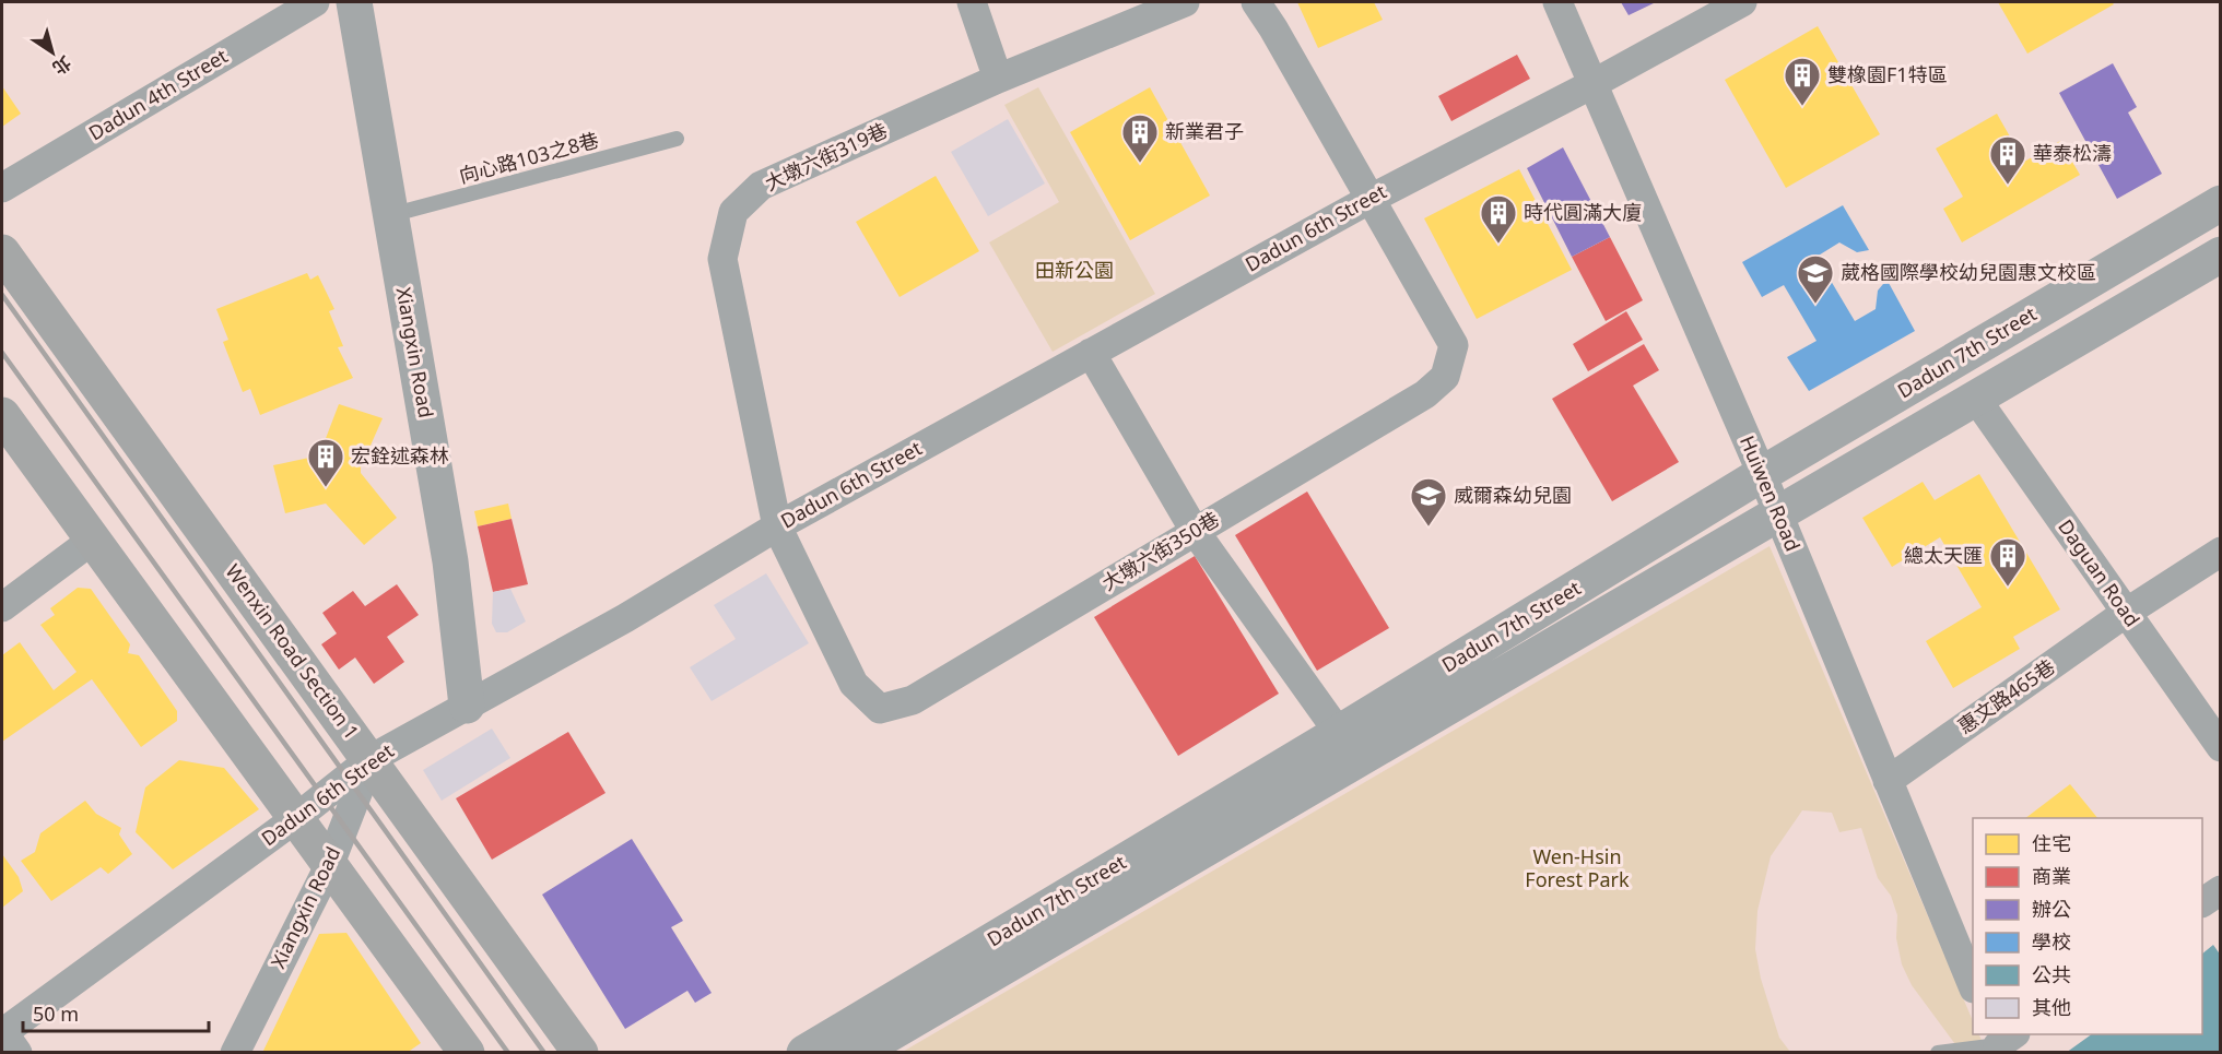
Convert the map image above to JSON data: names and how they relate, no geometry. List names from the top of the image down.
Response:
{
  "streets": {
    "main road": ["Wenxin Road Section 1"],
    "street": [
      "Dadun 4th Street",
      "大墩六街319巷",
      "Dadun 6th Street",
      "Xiangxin Road",
      "Dadun 7th Street",
      "Huiwen Road",
      "大墩六街350巷",
      "Daguan Road",
      "惠文路465巷"
    ],
    "lane": ["向心路103之8巷"]
  },
  "crossings": [
    ["大墩六街319巷", "Dadun 6th Street"],
    ["大墩六街319巷", "大墩六街350巷"],
    ["向心路103之8巷", "Xiangxin Road"],
    ["Dadun 6th Street", "Xiangxin Road"],
    ["Dadun 6th Street", "Huiwen Road"],
    ["Dadun 6th Street", "大墩六街350巷"],
    ["Dadun 6th Street", "Wenxin Road Section 1"],
    ["Xiangxin Road", "Wenxin Road Section 1"],
    ["Dadun 7th Street", "Huiwen Road"],
    ["Dadun 7th Street", "Daguan Road"],
    ["Huiwen Road", "惠文路465巷"],
    ["Daguan Road", "惠文路465巷"]
  ],
  "parks": ["田新公園", "Wen-Hsin Forest Park"],
  "places": {
    "building": [
      "雙橡園F1特區",
      "新業君子",
      "華泰松濤",
      "時代圓滿大廈",
      "宏銓述森林",
      "總太天匯"
    ],
    "school or university": ["葳格國際學校幼兒園惠文校區", "威爾森幼兒園"]
  },
  "legend": [
    "住宅",
    "商業",
    "辦公",
    "學校",
    "公共",
    "其他"
  ],
  "scale_bar": "50 m",
  "north": "bottom right"
}
